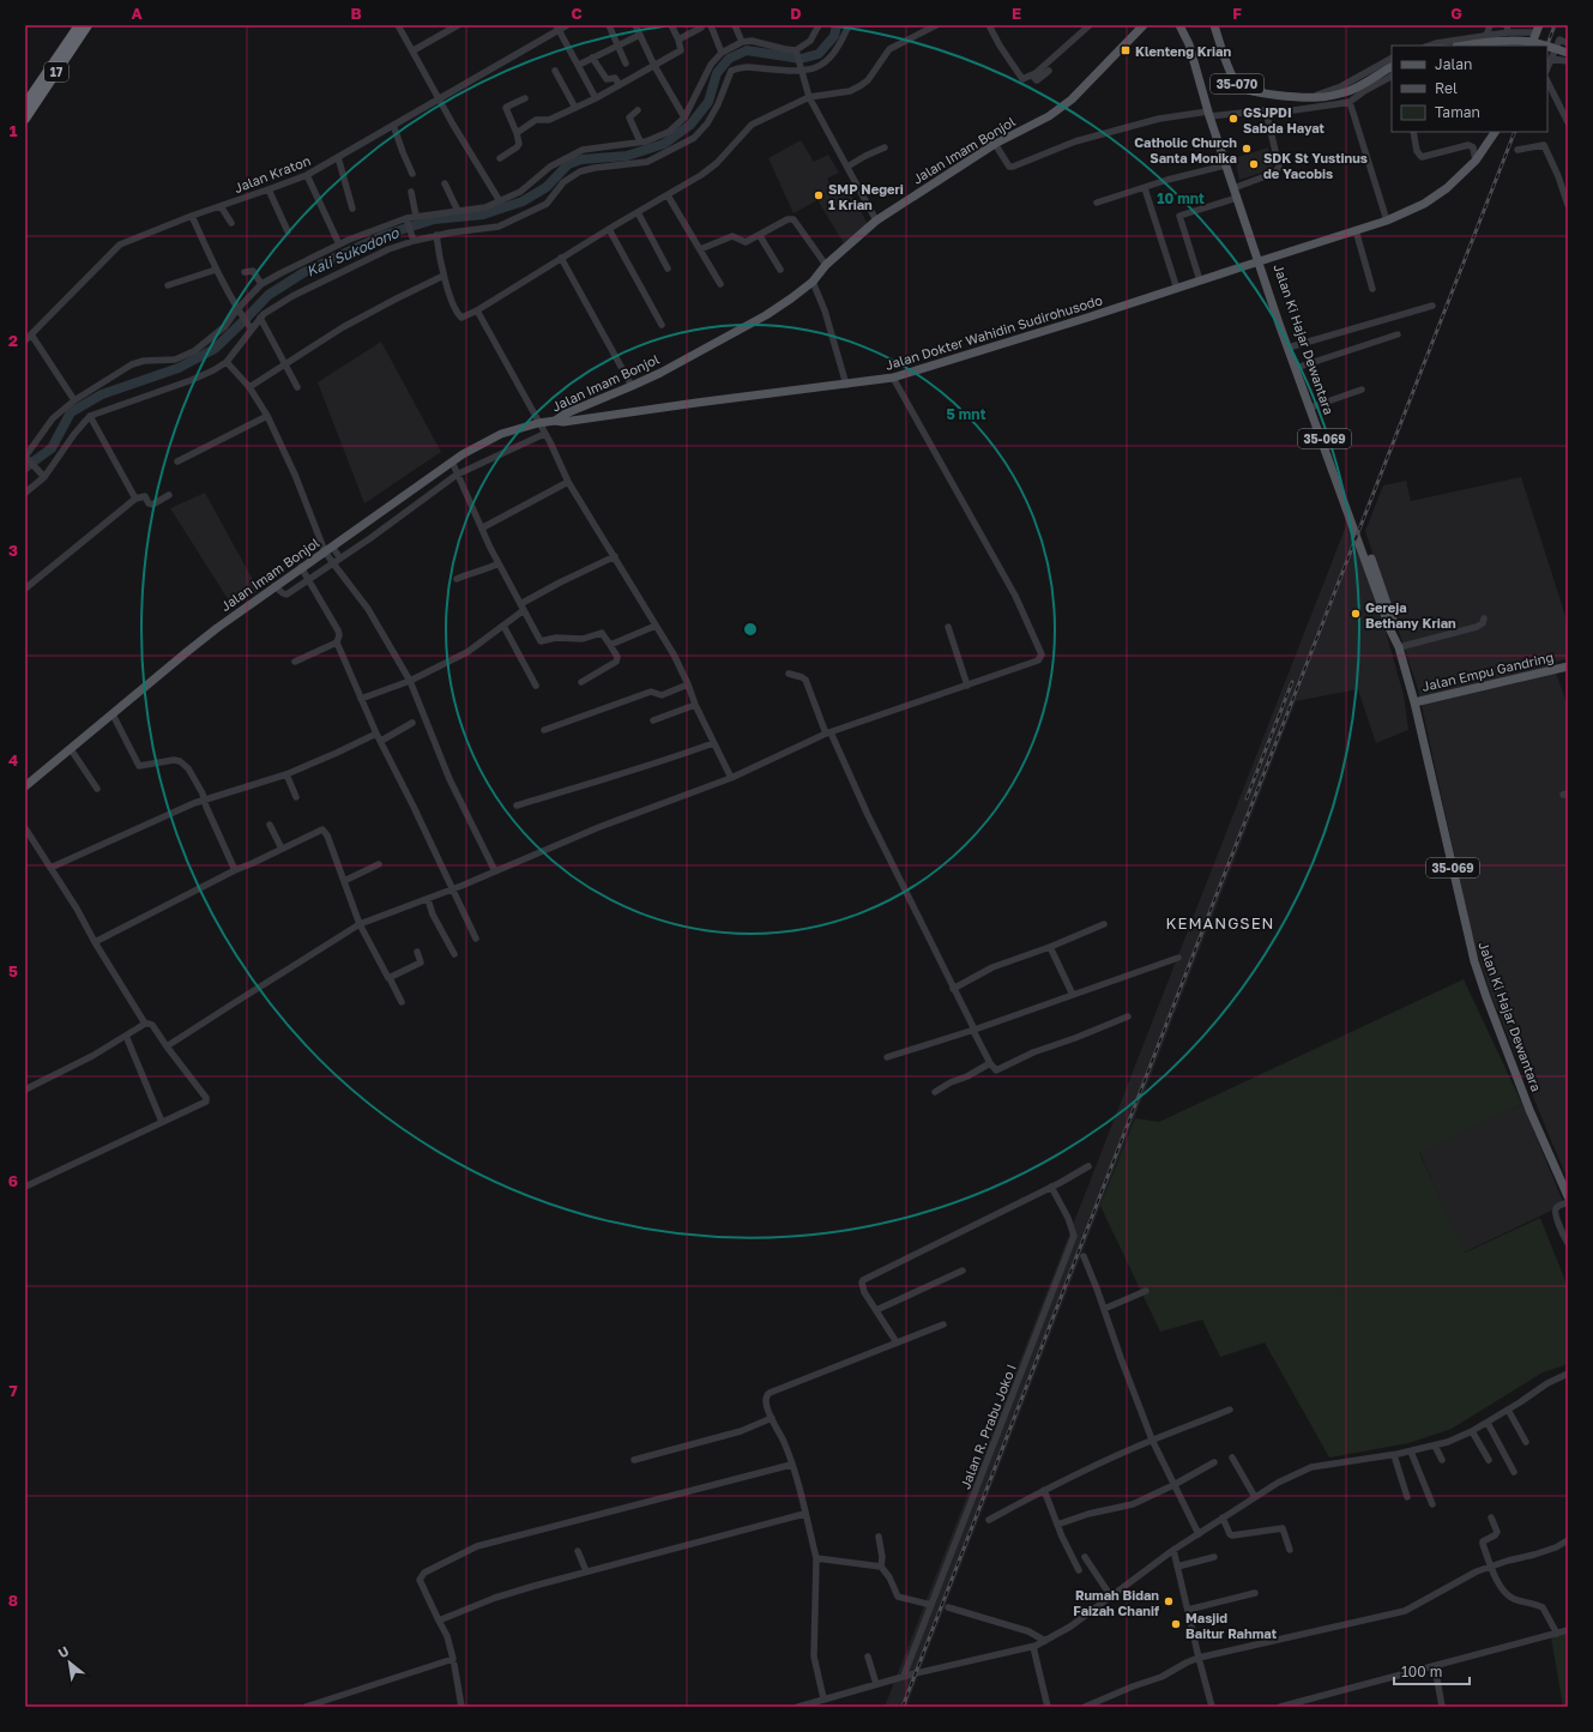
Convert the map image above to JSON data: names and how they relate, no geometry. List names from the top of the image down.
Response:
{
  "streets": {
    "highway": ["17"],
    "main road": [
      "35-070",
      "Jalan Imam Bonjol",
      "Jalan Dokter Wahidin Sudirohusodo",
      "Jalan Ki Hajar Dewantara",
      "35-069",
      "Jalan Empu Gandring"
    ],
    "street": ["Jalan Kraton", "Jalan R. Prabu Joko I"]
  },
  "crossings": [
    ["Jalan Imam Bonjol", "Jalan Dokter Wahidin Sudirohusodo"],
    ["Jalan Dokter Wahidin Sudirohusodo", "Jalan Ki Hajar Dewantara"],
    ["Jalan Ki Hajar Dewantara", "Jalan Empu Gandring"]
  ],
  "districts": ["KEMANGSEN"],
  "water": ["Kali Sukodono"],
  "places": {
    "transit": ["Klenteng Krian"],
    "other": [
      "GSJPDI Sabda Hayat",
      "Catholic Church Santa Monika",
      "SDK St Yustinus de Yacobis",
      "SMP Negeri 1 Krian",
      "Gereja Bethany Krian",
      "Rumah Bidan Faizah Chanif",
      "Masjid Baitur Rahmat"
    ]
  },
  "legend": ["Jalan", "Rel", "Taman"],
  "scale_bar": "100 m",
  "north": "top left",
  "grid": {
    "columns": [
      "A",
      "B",
      "C",
      "D",
      "E",
      "F",
      "G"
    ],
    "rows": [
      "1",
      "2",
      "3",
      "4",
      "5",
      "6",
      "7",
      "8"
    ]
  },
  "rings": ["10 mnt", "5 mnt"]
}
